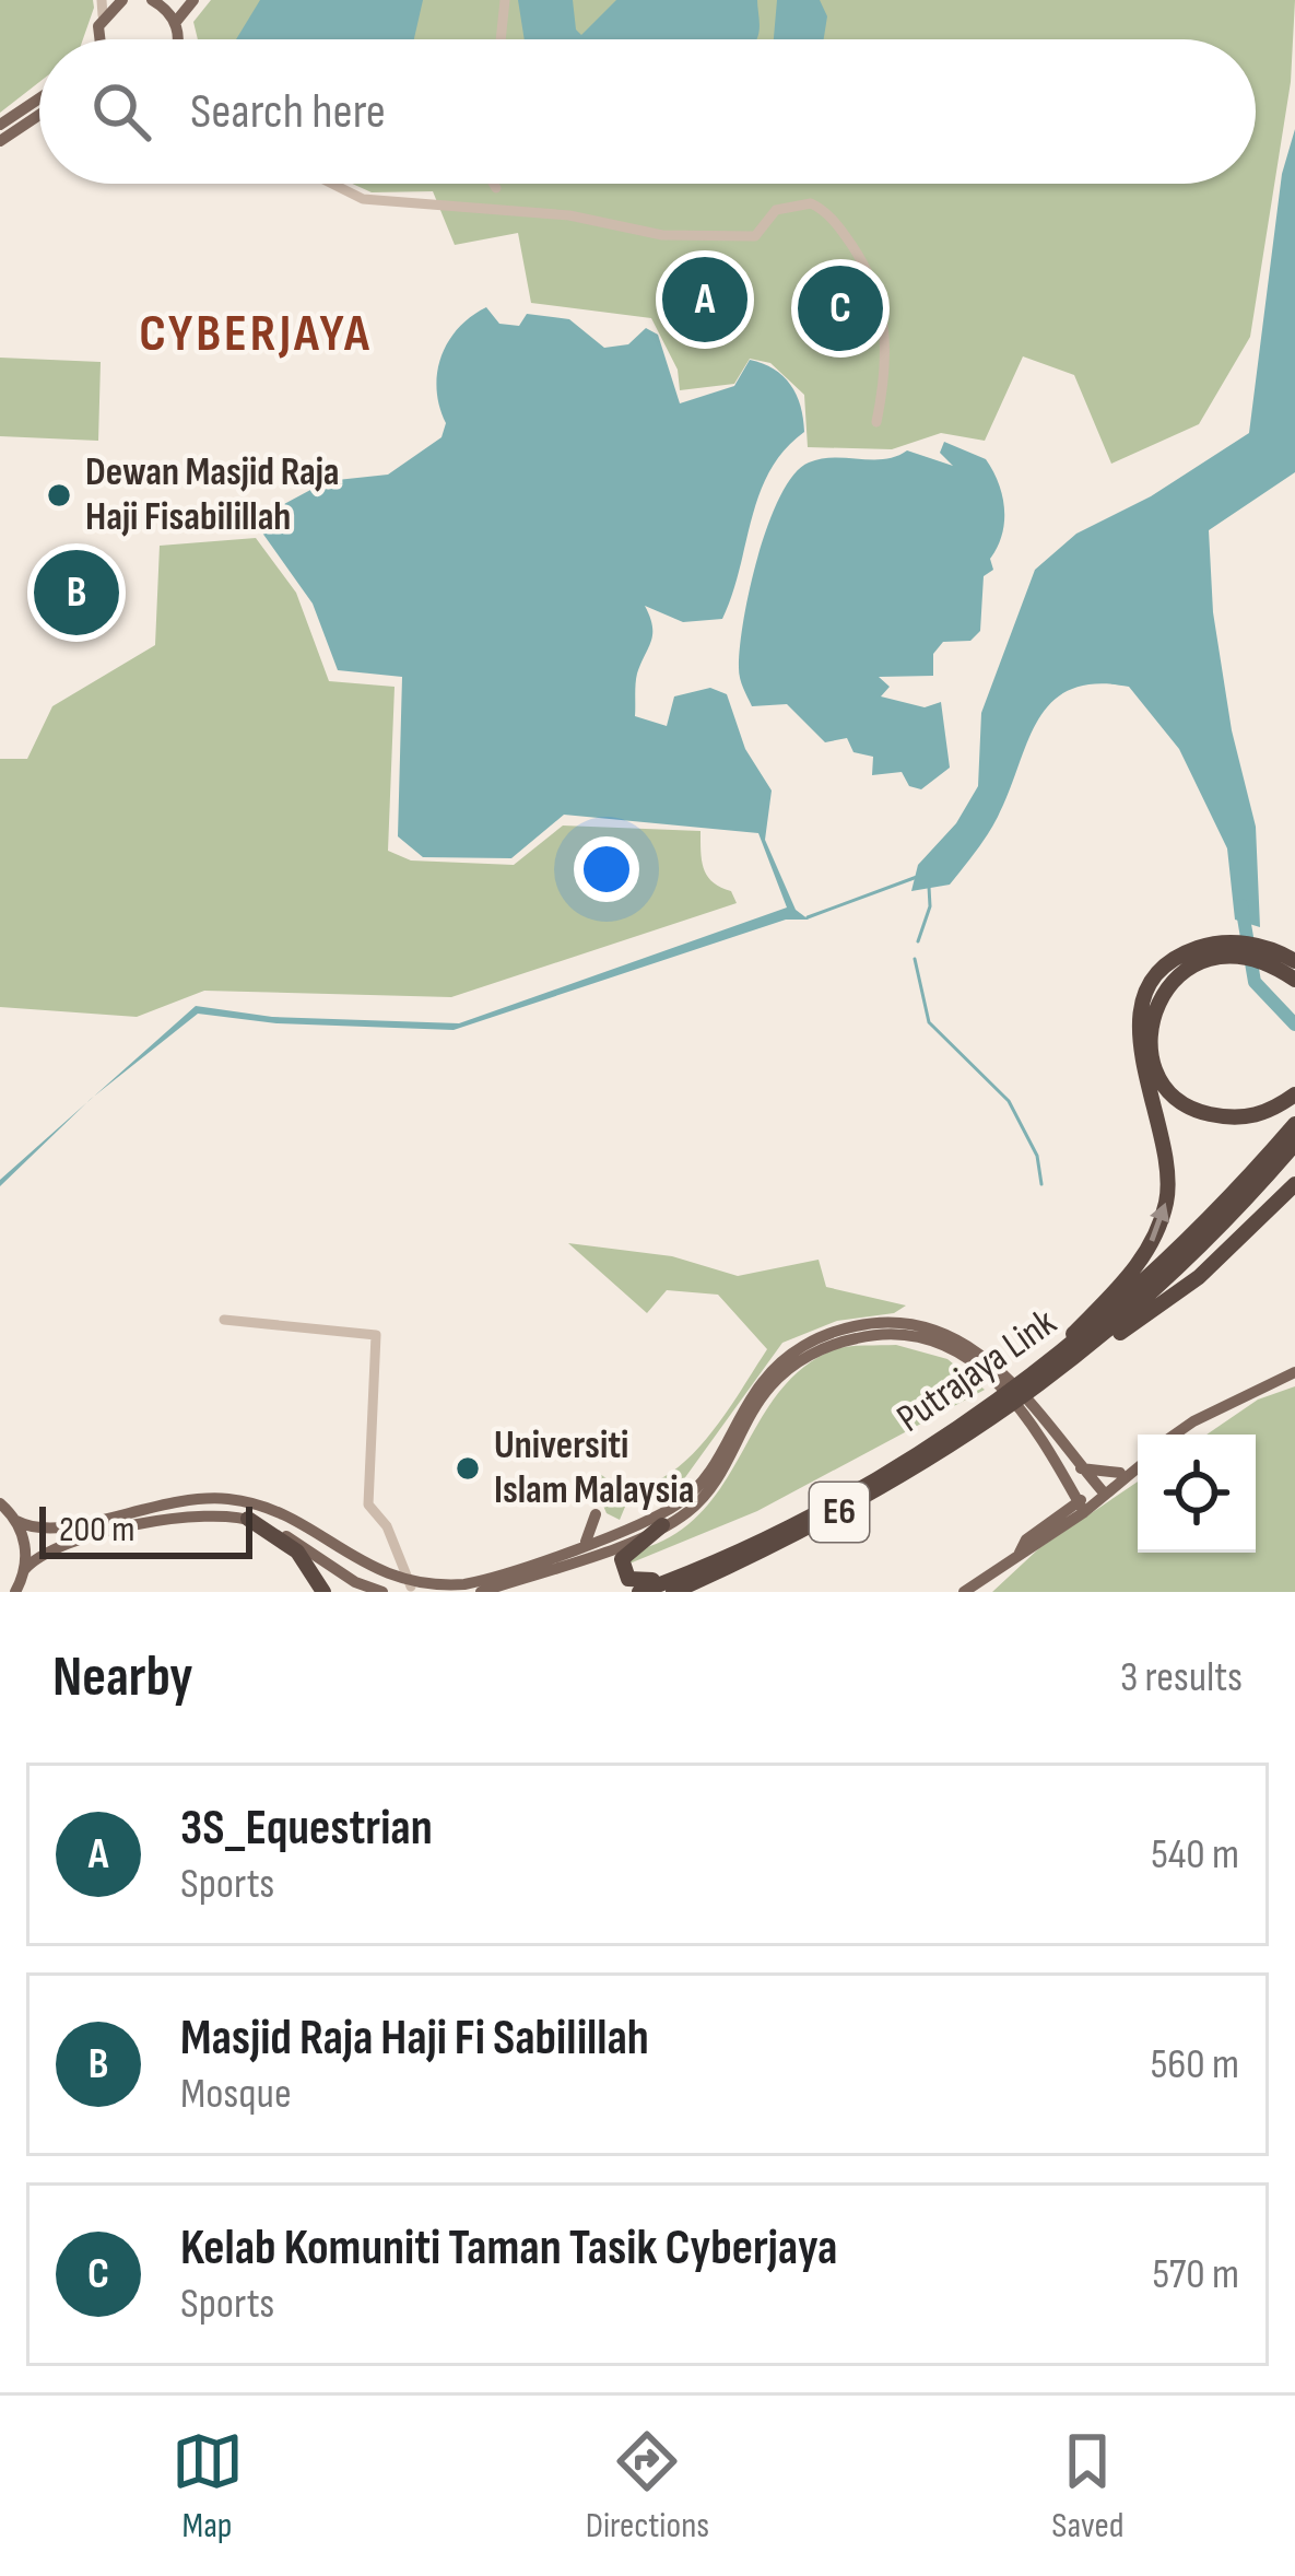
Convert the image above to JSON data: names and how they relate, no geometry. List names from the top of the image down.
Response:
{
  "streets": {
    "highway": ["Putrajaya Link", "E6"]
  },
  "districts": ["CYBERJAYA"],
  "places": ["Dewan Masjid Raja Haji Fisabilillah", "Universiti Islam Malaysia"],
  "scale_bar": "200 m",
  "page": {
    "search": "Search here",
    "pins": ["A", "C", "B"],
    "scale": "200 m",
    "heading": ["Nearby", "3 results"],
    "list": [
      {
        "mark": "A",
        "name": "3S_Equestrian",
        "note": "Sports",
        "value": "540 m"
      },
      {
        "mark": "B",
        "name": "Masjid Raja Haji Fi Sabilillah",
        "note": "Mosque",
        "value": "560 m"
      },
      {
        "mark": "C",
        "name": "Kelab Komuniti Taman Tasik Cyberjaya",
        "note": "Sports",
        "value": "570 m"
      }
    ],
    "nav": ["Map", "Directions", "Saved"]
  }
}
